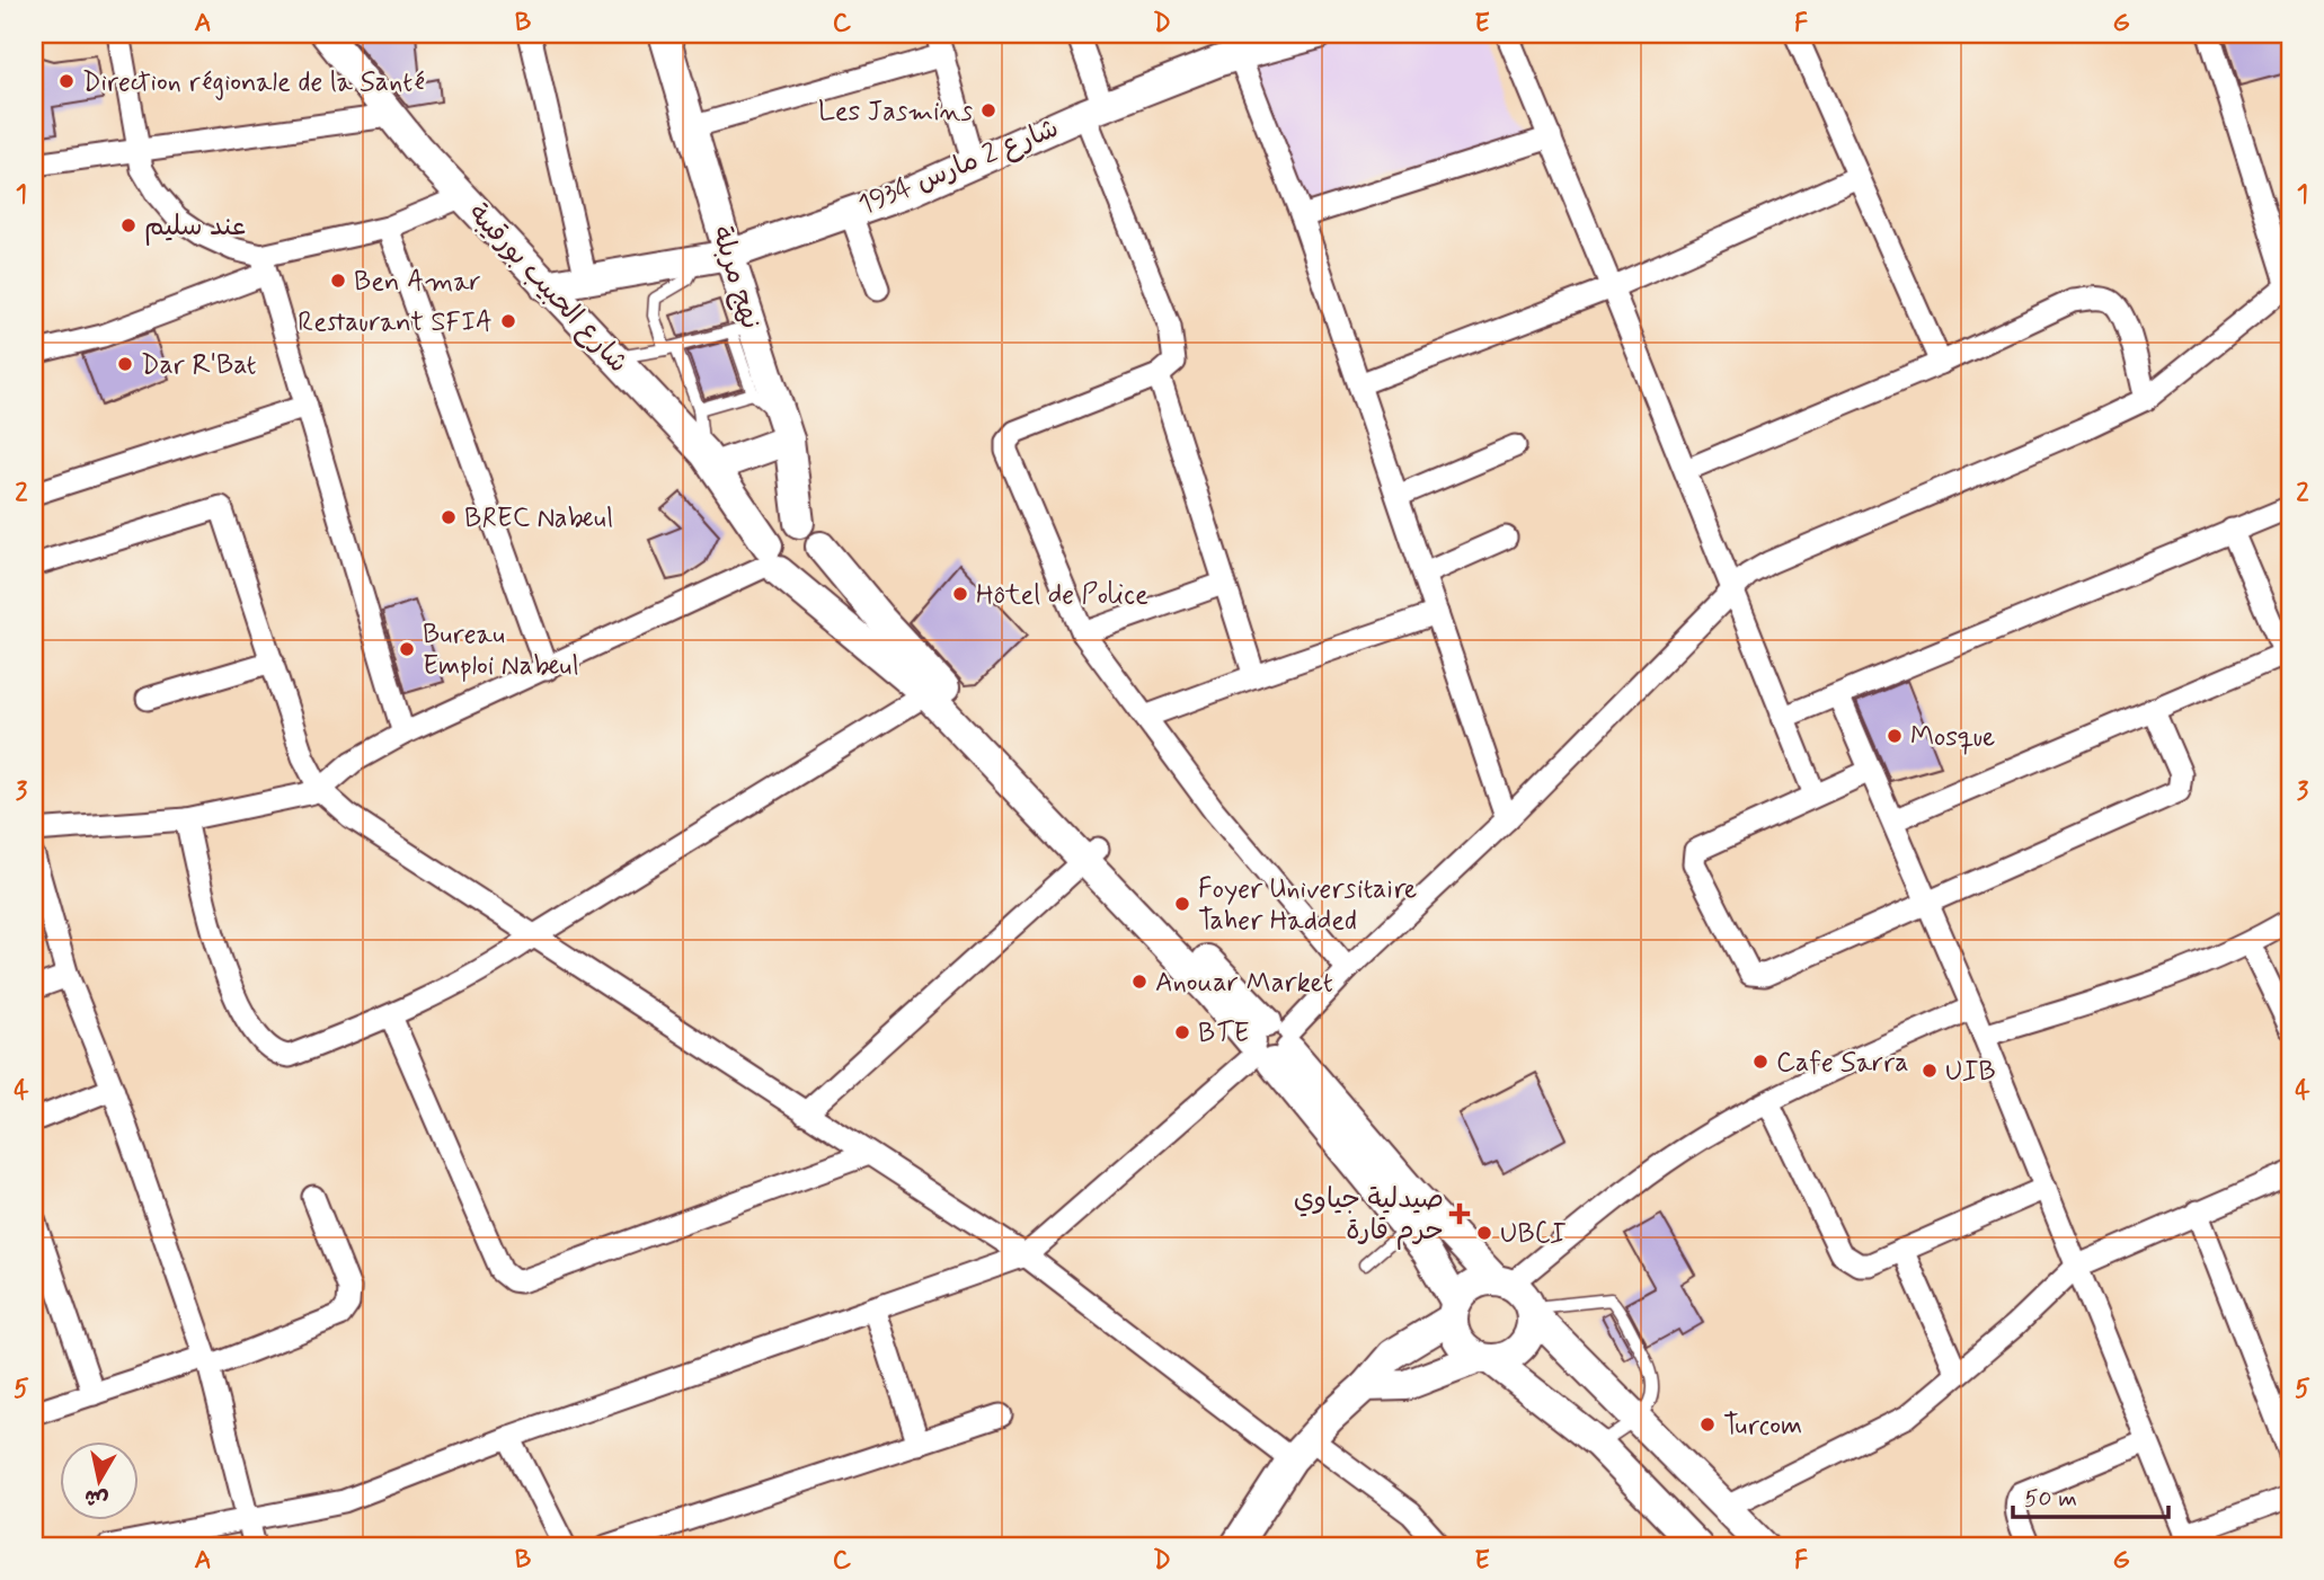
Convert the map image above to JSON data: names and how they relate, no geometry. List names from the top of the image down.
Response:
{
  "streets": {
    "main road": ["شارع 2 مارس 1934", "نهج مربلة", "شارع الحبيب بورقيبة"]
  },
  "crossings": [
    ["شارع 2 مارس 1934", "نهج مربلة"],
    ["شارع 2 مارس 1934", "شارع الحبيب بورقيبة"]
  ],
  "places": {
    "other": [
      "Direction régionale de la Santé",
      "Les Jasmins",
      "عند سليم",
      "Ben Amar",
      "Restaurant SFIA",
      "Dar R'Bat",
      "BREC Nabeul",
      "Hôtel de Police",
      "Bureau Emploi Nabeul",
      "Mosque",
      "Foyer Universitaire Taher Hadded",
      "Anouar Market",
      "BTE",
      "Cafe Sarra",
      "UIB",
      "UBCI",
      "Turcom"
    ],
    "health": ["صيدلية جياوي حرم قارة"]
  },
  "scale_bar": "50 m",
  "north": "bottom",
  "grid": {
    "columns": [
      "A",
      "B",
      "C",
      "D",
      "E",
      "F",
      "G"
    ],
    "rows": [
      "1",
      "2",
      "3",
      "4",
      "5"
    ]
  }
}
